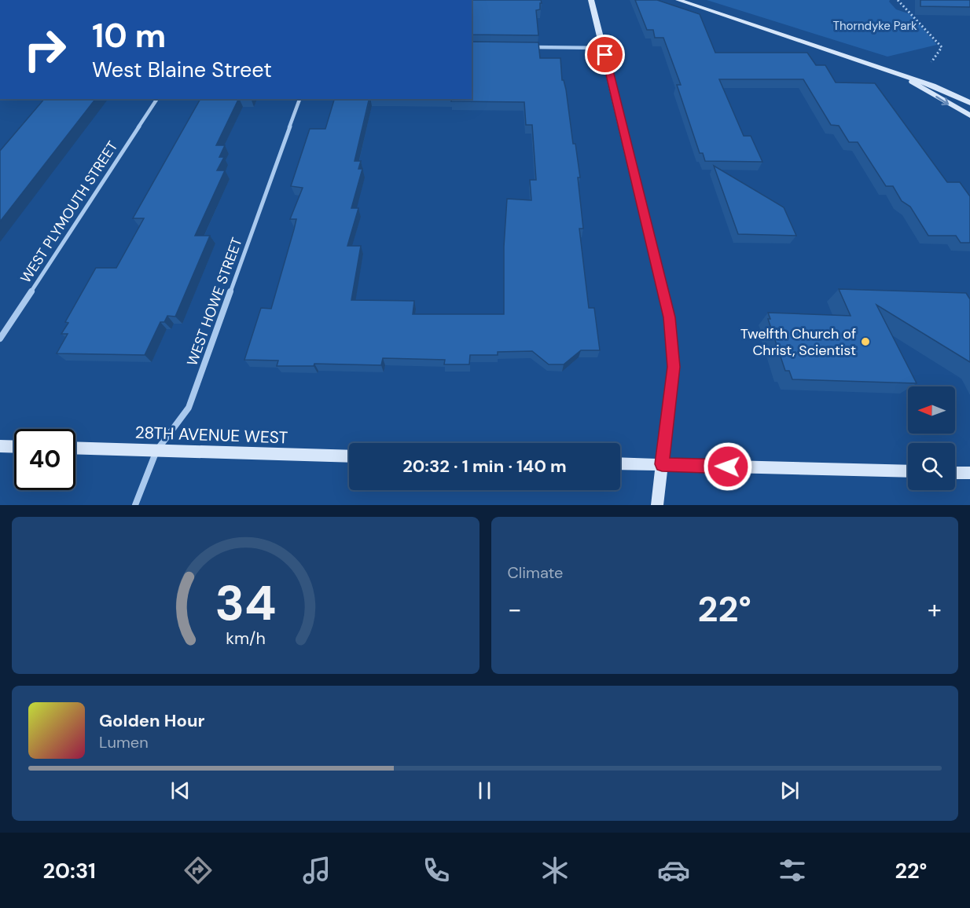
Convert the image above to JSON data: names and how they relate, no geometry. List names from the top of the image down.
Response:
{
  "streets": {
    "street": ["WEST PLYMOUTH STREET", "WEST HOWE STREET", "28TH AVENUE WEST"]
  },
  "crossings": [
    ["WEST HOWE STREET", "28TH AVENUE WEST"]
  ],
  "parks": ["Thorndyke Park"],
  "places": ["Twelfth Church of Christ, Scientist"],
  "north": "left",
  "page": {
    "turn": ["10 m", "West Blaine Street"],
    "limit": "40",
    "trip": "20:32 · 1 min · 140 m",
    "tile": "Climate",
    "heat": ["−", "22°", "+"],
    "song": ["Golden Hour", "Lumen"],
    "tabs": ["20:31", "22°"],
    "gauge": ["34", "km/h"]
  }
}
